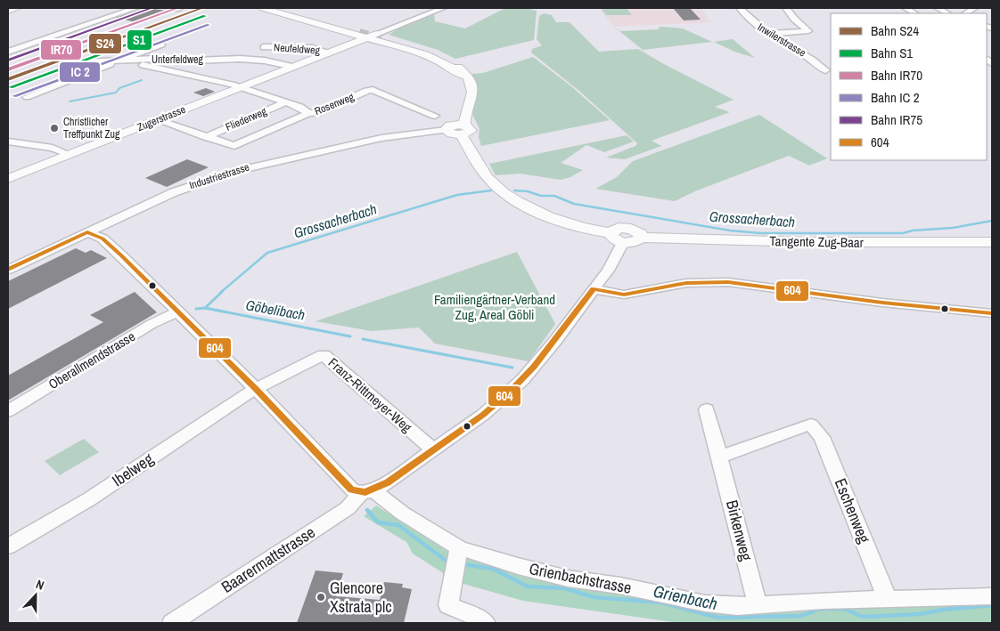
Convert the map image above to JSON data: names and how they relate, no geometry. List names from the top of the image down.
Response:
{
  "streets": {
    "main road": ["Zugerstrasse", "Tangente Zug-Baar"],
    "street": [
      "Inwilerstrasse",
      "Neufeldweg",
      "Unterfeldweg",
      "Rosenweg",
      "Fliederweg",
      "Industriestrasse",
      "Oberallmendstrasse",
      "Franz-Rittmeyer-Weg",
      "Ibelweg",
      "Eschenweg",
      "Birkenweg",
      "Baarermattstrasse",
      "Grienbachstrasse"
    ]
  },
  "crossings": [
    ["Neufeldweg", "Zugerstrasse"],
    ["Unterfeldweg", "Zugerstrasse"],
    ["Rosenweg", "Fliederweg"],
    ["Tangente Zug-Baar", "Baarermattstrasse"],
    ["Franz-Rittmeyer-Weg", "Ibelweg"],
    ["Franz-Rittmeyer-Weg", "Baarermattstrasse"],
    ["Franz-Rittmeyer-Weg", "Grienbachstrasse"],
    ["Ibelweg", "Grienbachstrasse"],
    ["Eschenweg", "Birkenweg"],
    ["Eschenweg", "Grienbachstrasse"],
    ["Birkenweg", "Grienbachstrasse"],
    ["Baarermattstrasse", "Grienbachstrasse"]
  ],
  "water": ["Grossacherbach", "Göbelibach", "Grienbach"],
  "parks": ["Familiengärtner-Verband Zug, Areal Göbli"],
  "places": ["Christlicher Treffpunkt Zug", "Glencore Xstrata plc"],
  "lines": [
    "rail line S24",
    "rail line IR70",
    "rail line IR75",
    "rail line S1",
    "transit line 604"
  ],
  "legend": [
    "Bahn S24",
    "Bahn S1",
    "Bahn IR70",
    "Bahn IC 2",
    "Bahn IR75",
    "604"
  ],
  "north": "top"
}
